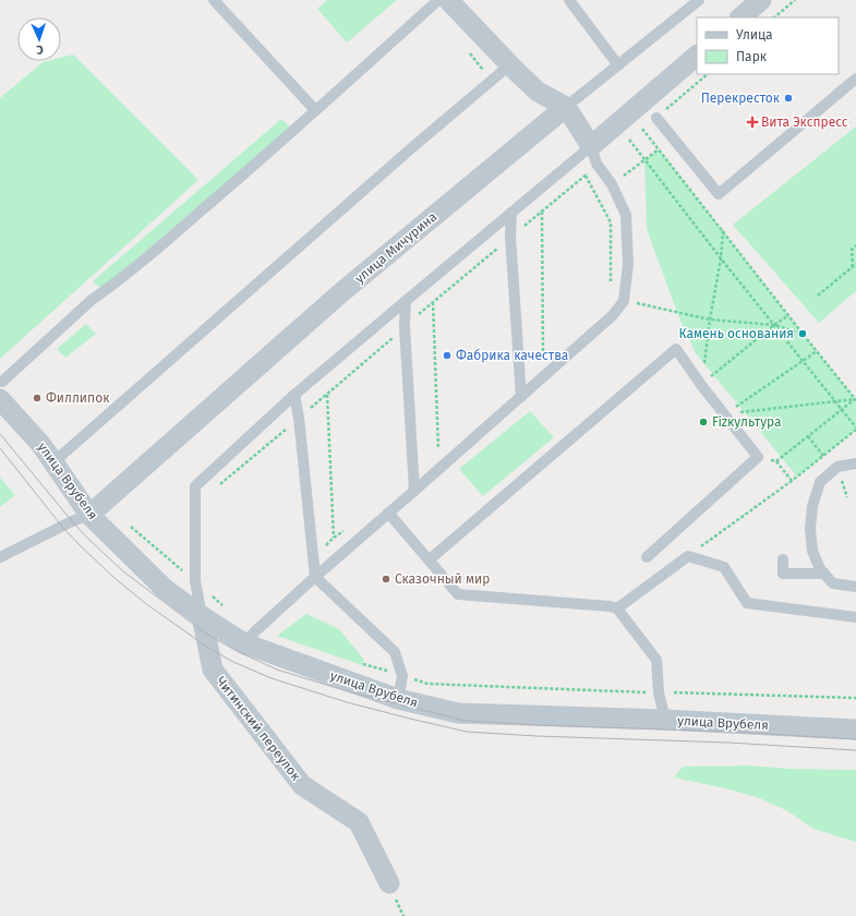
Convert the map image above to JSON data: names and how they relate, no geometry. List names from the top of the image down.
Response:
{
  "streets": {
    "street": ["улица Мичурина", "улица Врубеля", "Читинский переулок"]
  },
  "crossings": [
    ["улица Мичурина", "улица Врубеля"],
    ["улица Врубеля", "Читинский переулок"]
  ],
  "places": {
    "other": [
      "Перекресток",
      "Камень основания",
      "Фабрика качества",
      "Филлипок",
      "Fizкультура",
      "Сказочный мир"
    ],
    "health": ["Вита Экспресс"]
  },
  "legend": ["Улица", "Парк"],
  "north": "bottom"
}
